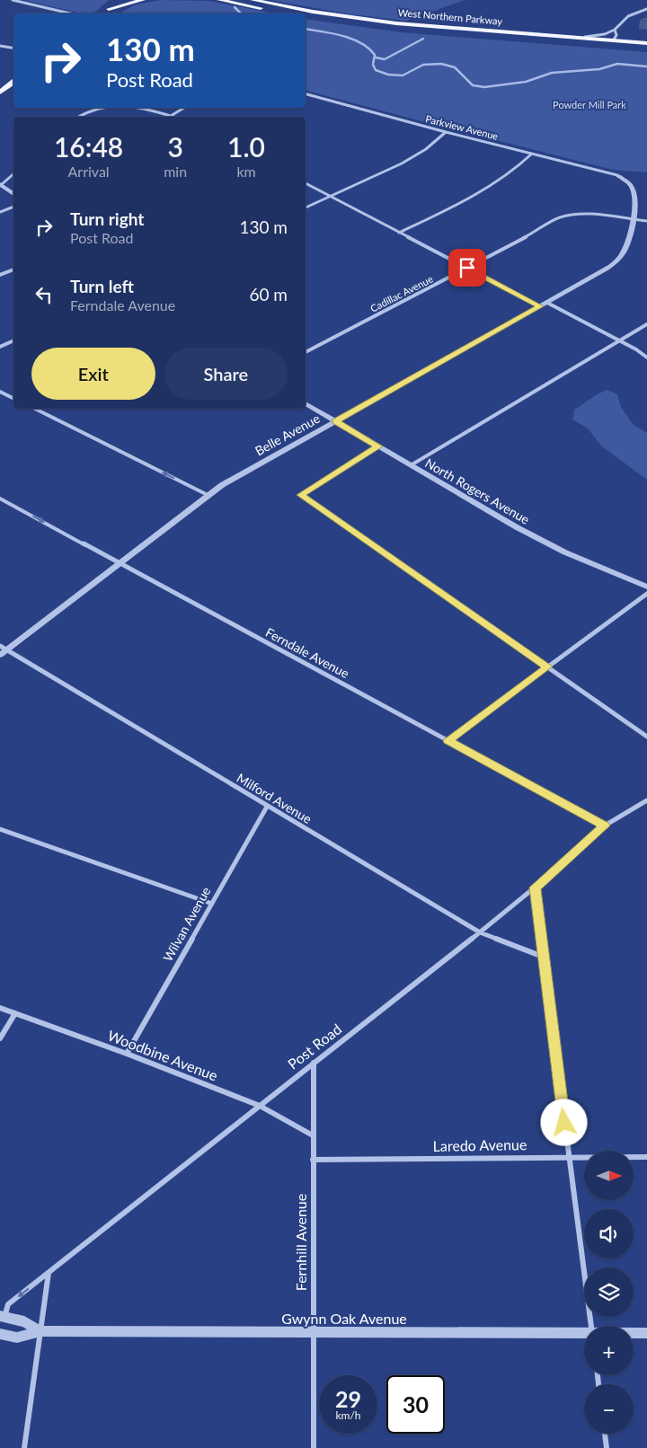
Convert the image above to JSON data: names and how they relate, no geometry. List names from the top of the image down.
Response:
{
  "streets": {
    "main road": ["West Northern Parkway"],
    "street": [
      "Parkview Avenue",
      "Cadillac Avenue",
      "Belle Avenue",
      "North Rogers Avenue",
      "Ferndale Avenue",
      "Milford Avenue",
      "Wilvan Avenue",
      "Post Road",
      "Woodbine Avenue",
      "Laredo Avenue",
      "Fernhill Avenue",
      "Gwynn Oak Avenue"
    ]
  },
  "crossings": [
    ["Parkview Avenue", "Belle Avenue"],
    ["Cadillac Avenue", "Belle Avenue"],
    ["Belle Avenue", "North Rogers Avenue"],
    ["Belle Avenue", "Ferndale Avenue"],
    ["Belle Avenue", "Milford Avenue"],
    ["Ferndale Avenue", "Post Road"],
    ["Milford Avenue", "Wilvan Avenue"],
    ["Milford Avenue", "Post Road"],
    ["Wilvan Avenue", "Woodbine Avenue"],
    ["Post Road", "Woodbine Avenue"],
    ["Post Road", "Fernhill Avenue"],
    ["Post Road", "Gwynn Oak Avenue"],
    ["Woodbine Avenue", "Fernhill Avenue"],
    ["Laredo Avenue", "Fernhill Avenue"],
    ["Fernhill Avenue", "Gwynn Oak Avenue"]
  ],
  "parks": ["Powder Mill Park"],
  "north": "right",
  "page": {
    "turn": ["130 m", "Post Road"],
    "eta": [
      "16:48",
      "Arrival",
      "3",
      "min",
      "1.0",
      "km"
    ],
    "list": [
      {
        "name": "Turn right",
        "note": "Post Road",
        "value": "130 m"
      },
      {
        "name": "Turn left",
        "note": "Ferndale Avenue",
        "value": "60 m"
      }
    ],
    "buttons": ["Exit", "Share"],
    "map_buttons": ["+", "−"],
    "speed": "29 km/h",
    "limit": "30"
  }
}
